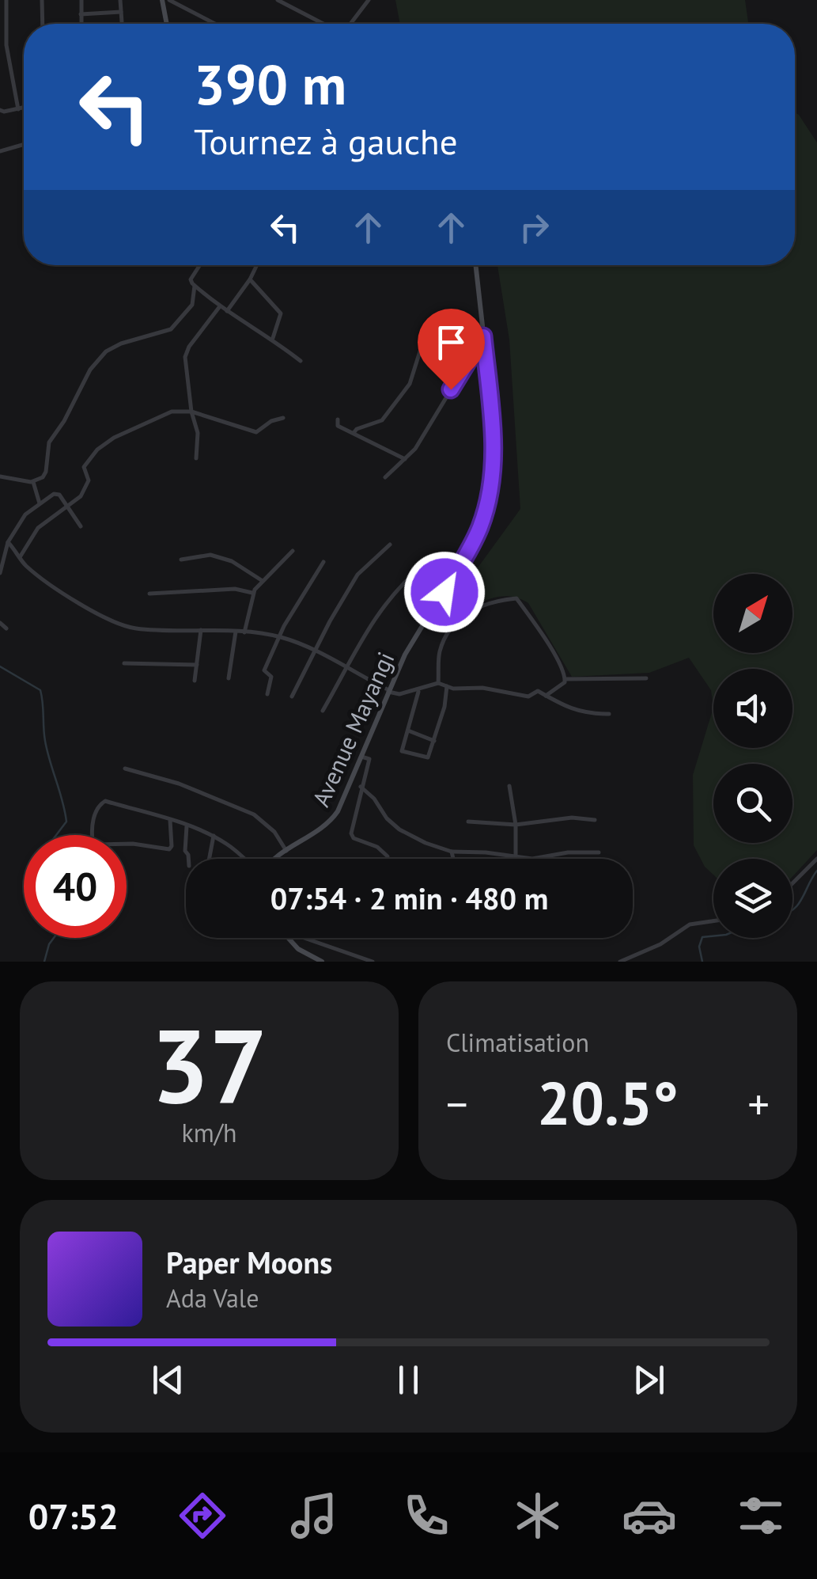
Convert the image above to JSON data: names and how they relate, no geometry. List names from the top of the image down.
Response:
{
  "streets": {
    "street": ["Avenue Mayangi"]
  },
  "north": "top right",
  "page": {
    "turn": ["390 m", "Tournez à gauche"],
    "limit": "40",
    "trip": "07:54 · 2 min · 480 m",
    "tile": [
      ["37", "km/h"],
      "Climatisation"
    ],
    "heat": ["−", "20.5°", "+"],
    "song": ["Paper Moons", "Ada Vale"],
    "tabs": "07:52"
  }
}
